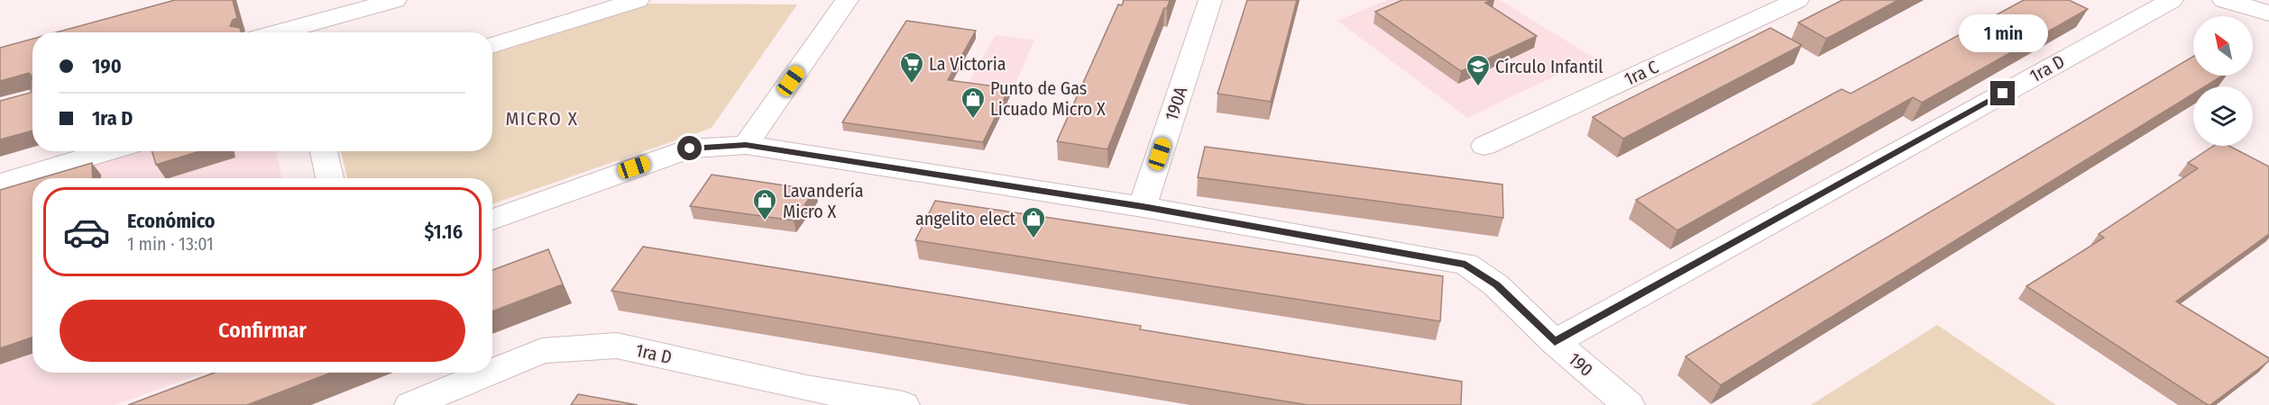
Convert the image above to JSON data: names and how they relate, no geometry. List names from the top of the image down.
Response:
{
  "streets": {
    "street": [
      "1ra D",
      "1ra C",
      "190A",
      "190"
    ]
  },
  "crossings": [
    ["1ra D", "190"],
    ["190A", "190"]
  ],
  "districts": ["MICRO X"],
  "places": {
    "supermarket": ["La Victoria"],
    "school or university": ["Círculo Infantil"],
    "shop": ["Punto de Gas Licuado Micro X", "Lavandería Micro X", "angelito elect"]
  },
  "north": "top left",
  "page": {
    "bubble": "1 min",
    "banner": ["190", "1ra D"],
    "list": [
      {
        "name": "Económico",
        "note": "1 min · 13:01",
        "value": "$1.16"
      }
    ],
    "buttons": "Confirmar"
  }
}
